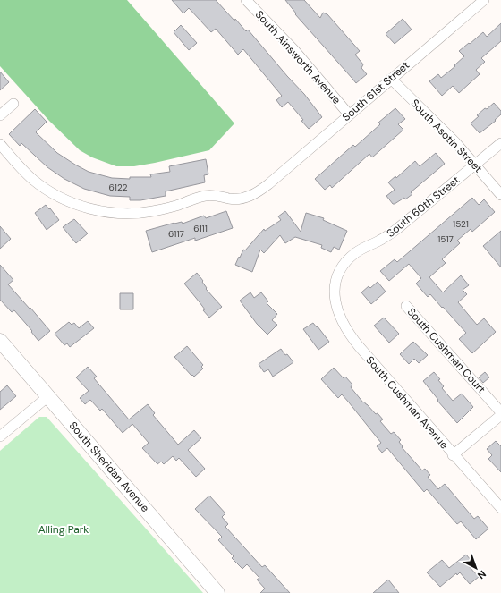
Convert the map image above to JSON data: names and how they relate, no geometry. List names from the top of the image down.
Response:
{
  "streets": {
    "street": [
      "South Ainsworth Avenue",
      "South 61st Street",
      "South Asotin Street",
      "South 60th Street",
      "South Cushman Court",
      "South Cushman Avenue",
      "South Sheridan Avenue"
    ]
  },
  "crossings": [
    ["South Ainsworth Avenue", "South 61st Street"],
    ["South 61st Street", "South Asotin Street"],
    ["South Asotin Street", "South 60th Street"],
    ["South 60th Street", "South Cushman Avenue"]
  ],
  "parks": ["Alling Park"],
  "house_numbers": [
    "6122",
    "1521",
    "6111",
    "6117",
    "1517"
  ],
  "north": "bottom right"
}
